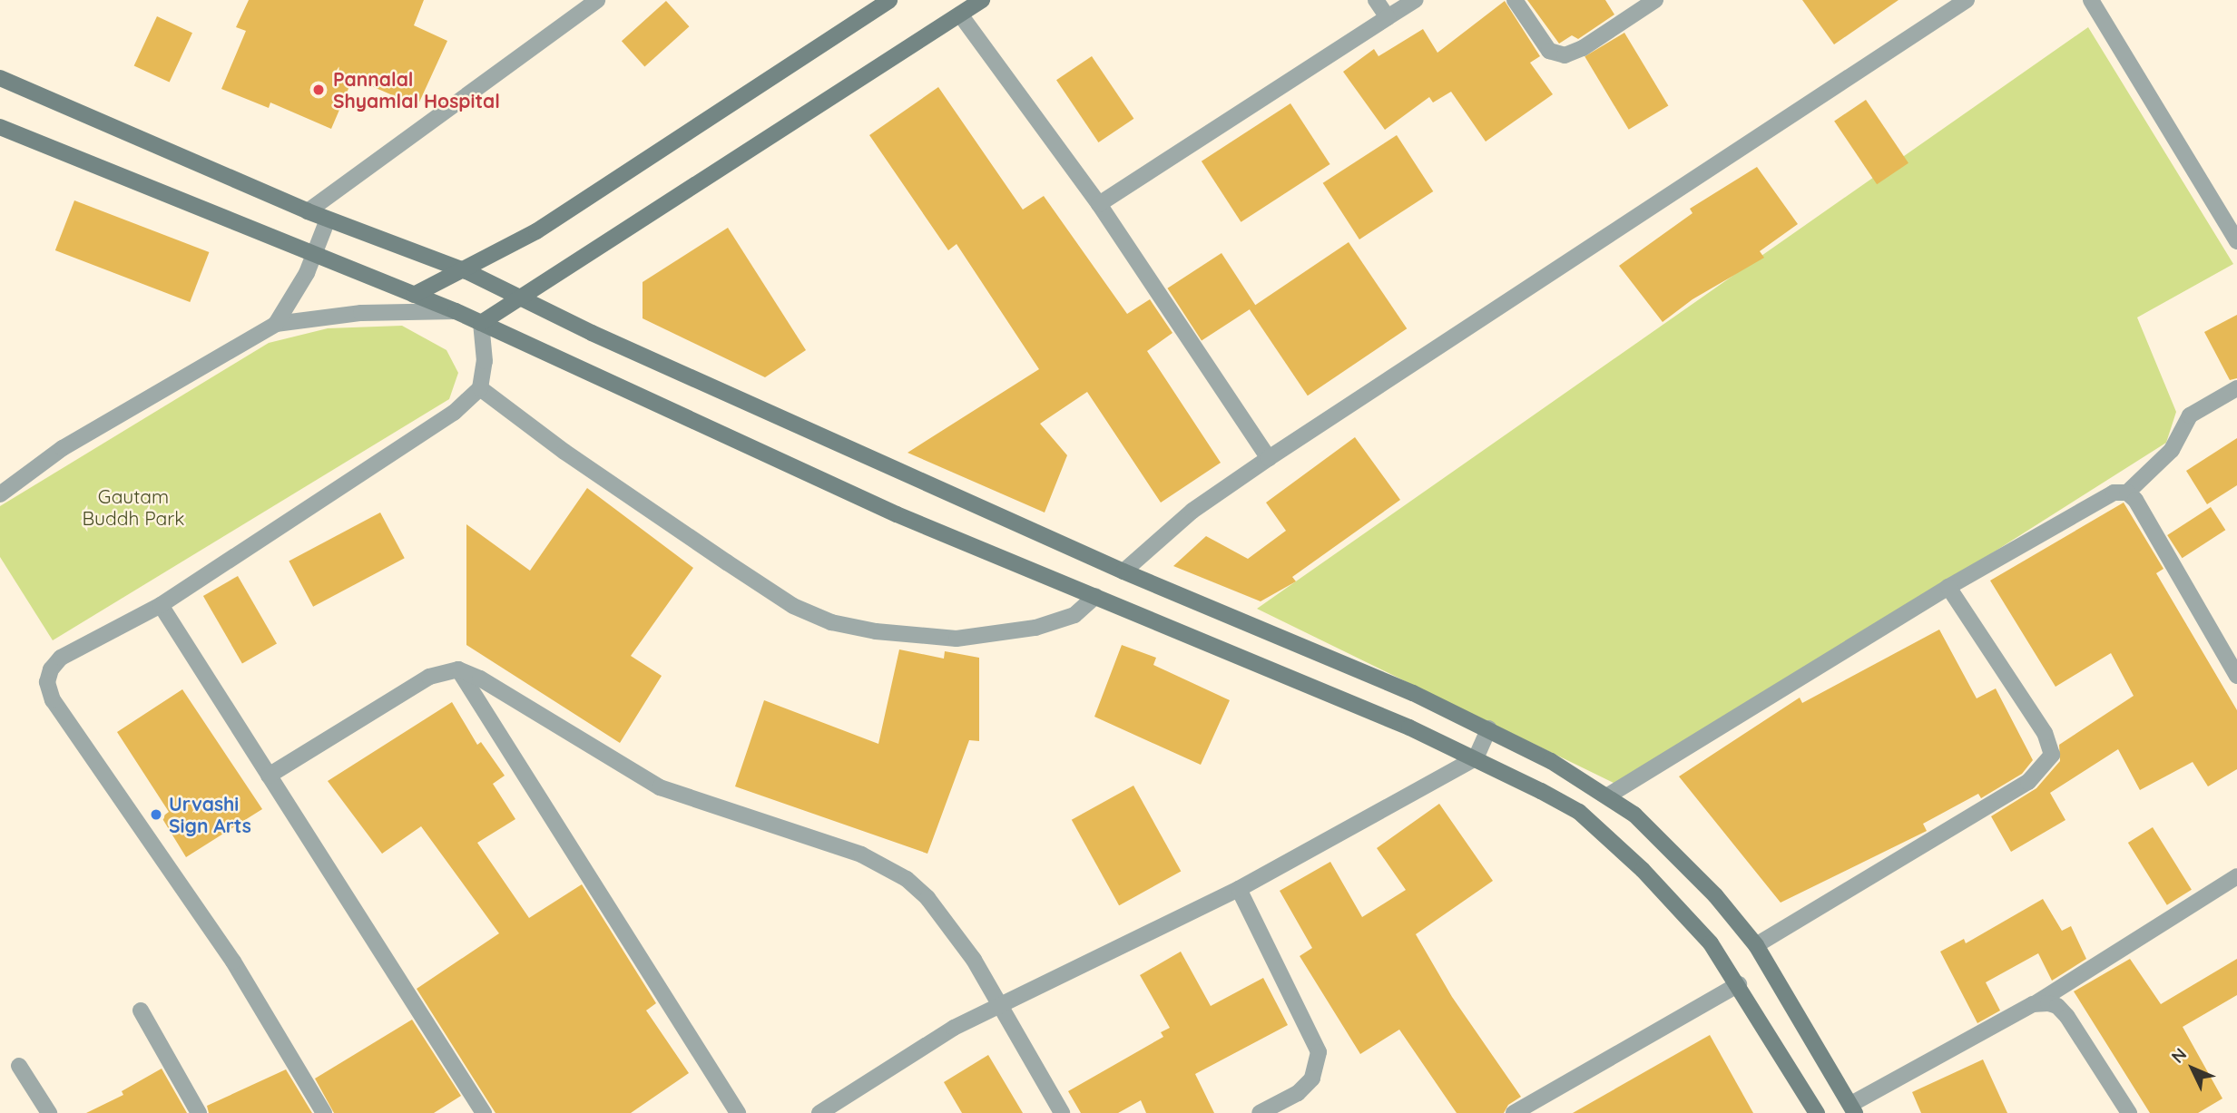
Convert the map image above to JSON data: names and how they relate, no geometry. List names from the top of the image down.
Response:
{
  "parks": ["Gautam Buddh Park"],
  "places": ["Pannalal Shyamlal Hospital", "Urvashi Sign Arts"],
  "north": "top left"
}
